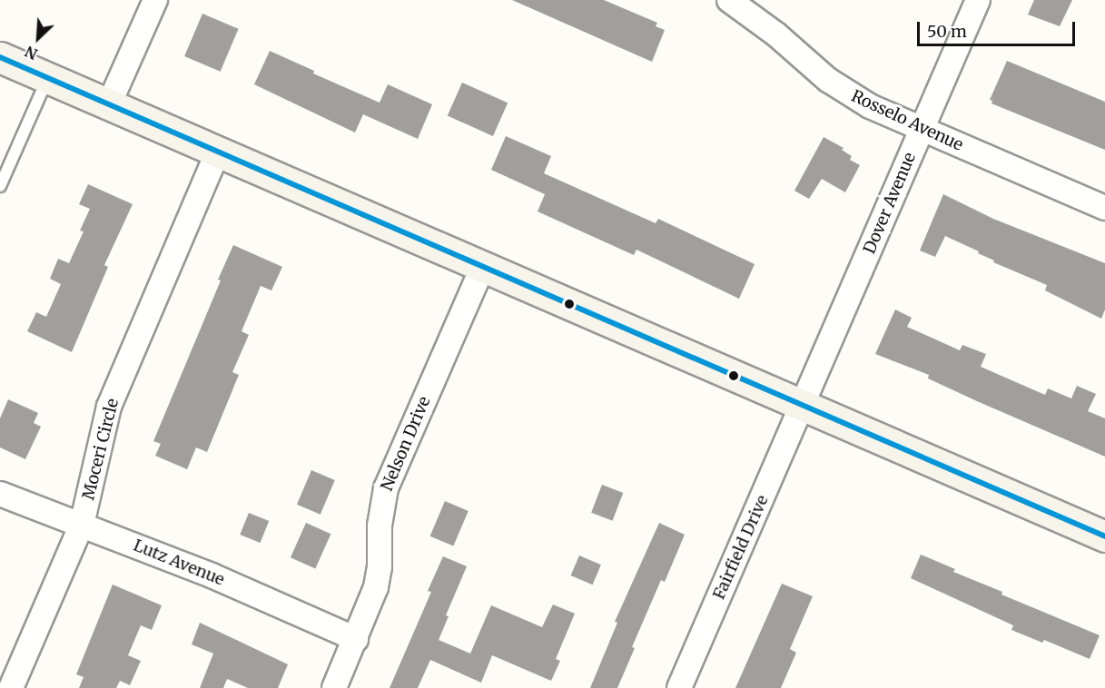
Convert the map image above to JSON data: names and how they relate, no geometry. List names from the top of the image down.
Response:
{
  "streets": {
    "street": [
      "Rosselo Avenue",
      "Dover Avenue",
      "Nelson Drive",
      "Moceri Circle",
      "Fairfield Drive",
      "Lutz Avenue"
    ]
  },
  "crossings": [
    ["Rosselo Avenue", "Dover Avenue"],
    ["Dover Avenue", "Fairfield Drive"],
    ["Nelson Drive", "Lutz Avenue"],
    ["Moceri Circle", "Lutz Avenue"]
  ],
  "scale_bar": "50 m",
  "north": "bottom left"
}
